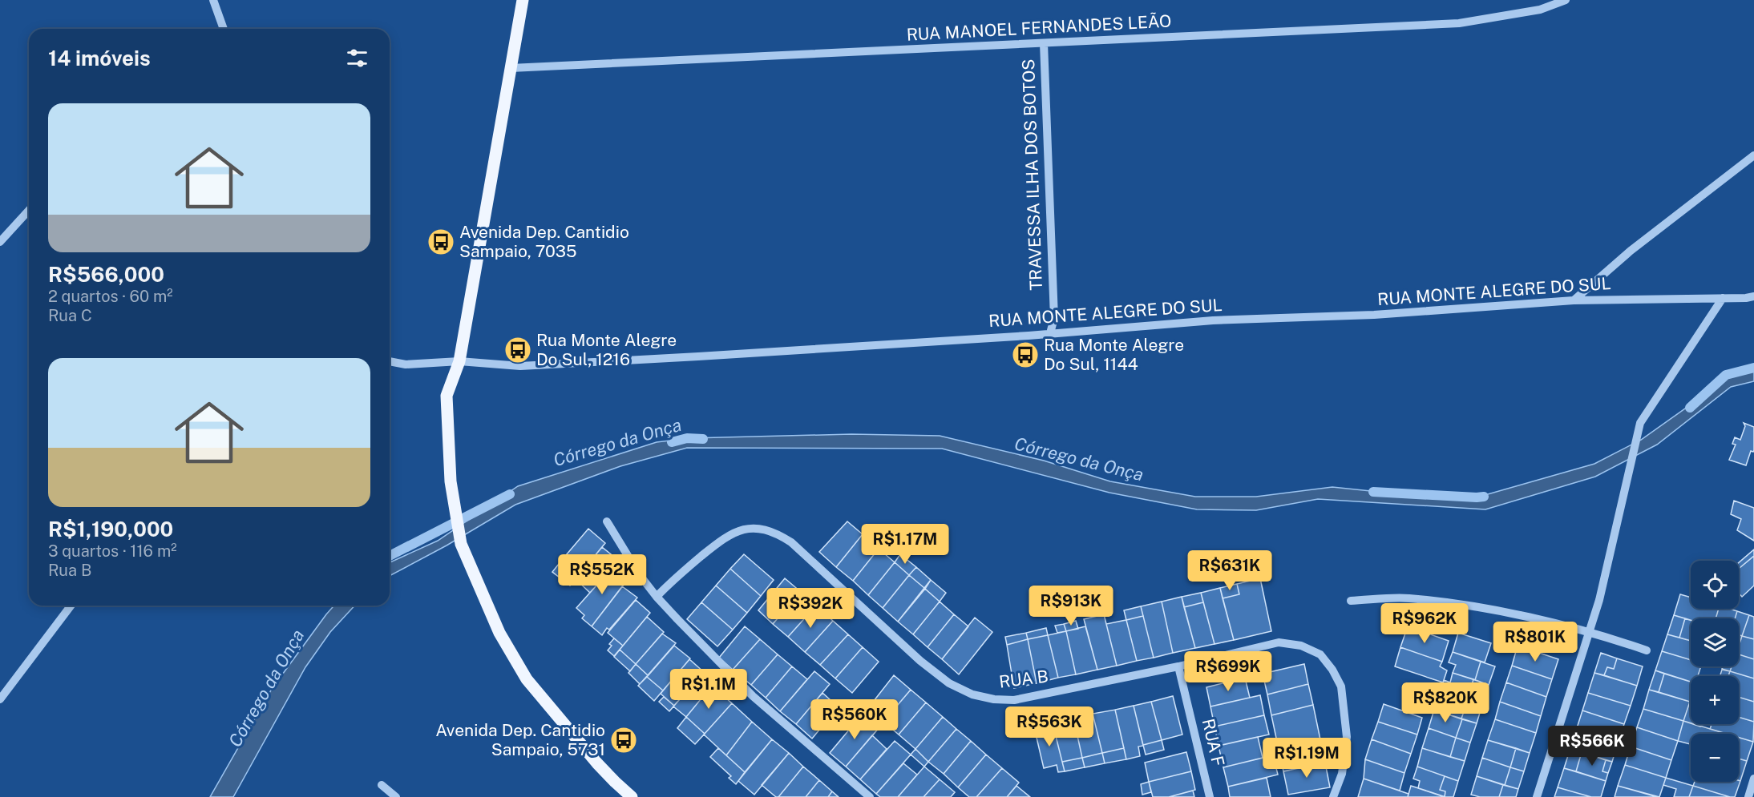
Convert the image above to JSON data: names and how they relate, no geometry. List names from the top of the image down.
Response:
{
  "streets": {
    "street": [
      "RUA MANOEL FERNANDES LEÃO",
      "TRAVESSA ILHA DOS BOTOS",
      "RUA MONTE ALEGRE DO SUL",
      "RUA B",
      "RUA F"
    ]
  },
  "crossings": [
    ["RUA MANOEL FERNANDES LEÃO", "TRAVESSA ILHA DOS BOTOS"],
    ["TRAVESSA ILHA DOS BOTOS", "RUA MONTE ALEGRE DO SUL"],
    ["RUA B", "RUA F"]
  ],
  "water": ["Córrego da Onça"],
  "places": {
    "bus stop": [
      "Avenida Dep. Cantidio Sampaio, 7035",
      "Rua Monte Alegre Do Sul, 1216",
      "Rua Monte Alegre Do Sul, 1144",
      "Avenida Dep. Cantidio Sampaio, 5731"
    ]
  },
  "page": {
    "heading": "14 imóveis",
    "list": [
      {
        "name": "R$566,000",
        "note": "2 quartos · 60 m² · Rua C"
      },
      {
        "name": "R$1,190,000",
        "note": "3 quartos · 116 m² · Rua B"
      }
    ],
    "price": [
      "R$1.17M",
      "R$631K",
      "R$552K",
      "R$913K",
      "R$392K",
      "R$962K",
      "R$801K",
      "R$699K",
      "R$1.1M",
      "R$820K",
      "R$560K",
      "R$563K",
      "R$566K",
      "R$1.19M"
    ],
    "map_buttons": ["+", "−"]
  }
}
